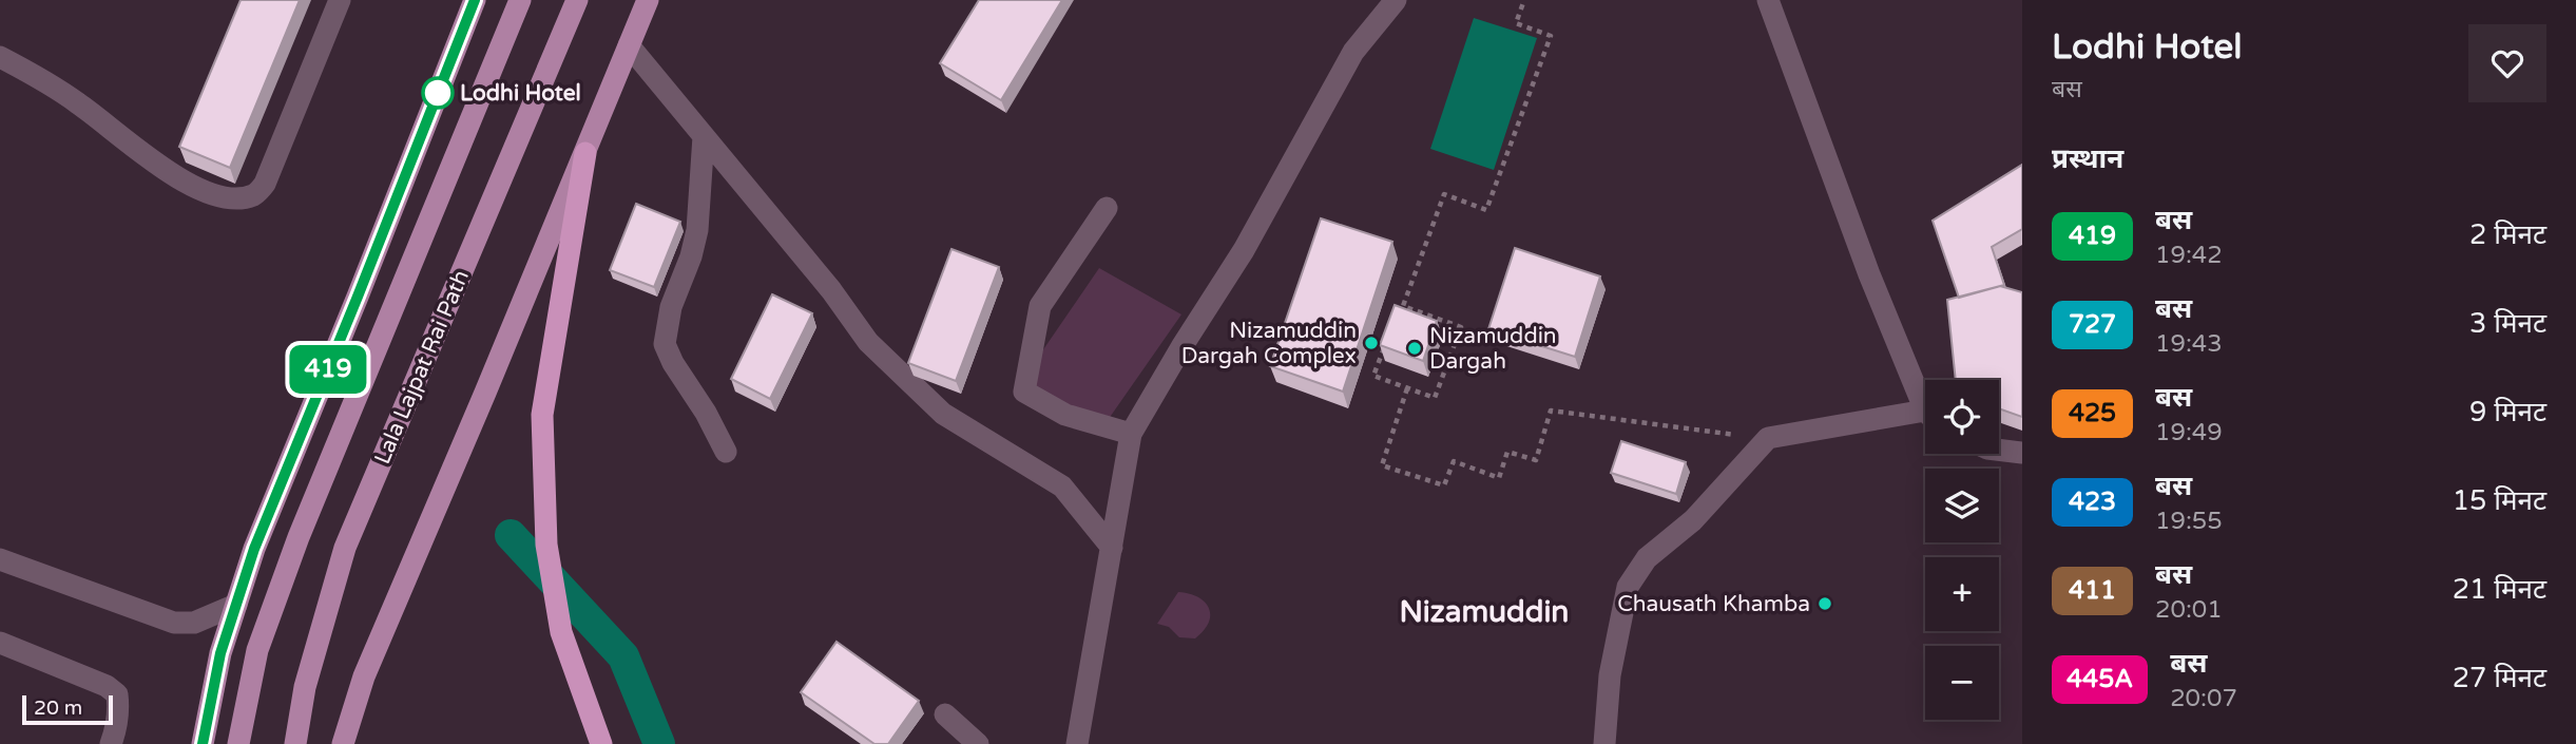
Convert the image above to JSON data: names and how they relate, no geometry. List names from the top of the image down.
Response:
{
  "streets": {
    "main road": ["Lala Lajpat Rai Path"]
  },
  "districts": ["Nizamuddin"],
  "places": [
    "Lodhi Hotel",
    "Nizamuddin Dargah Complex",
    "Nizamuddin Dargah",
    "Chausath Khamba"
  ],
  "lines": ["bus line 419"],
  "scale_bar": "20 m",
  "page": {
    "on_map": "419",
    "heading": [
      ["Lodhi Hotel", "बस"],
      "प्रस्थान"
    ],
    "list": [
      {
        "mark": "419",
        "name": "बस",
        "note": "19:42",
        "value": "2 मिनट"
      },
      {
        "mark": "727",
        "name": "बस",
        "note": "19:43",
        "value": "3 मिनट"
      },
      {
        "mark": "425",
        "name": "बस",
        "note": "19:49",
        "value": "9 मिनट"
      },
      {
        "mark": "423",
        "name": "बस",
        "note": "19:55",
        "value": "15 मिनट"
      },
      {
        "mark": "411",
        "name": "बस",
        "note": "20:01",
        "value": "21 मिनट"
      },
      {
        "mark": "445A",
        "name": "बस",
        "note": "20:07",
        "value": "27 मिनट"
      }
    ],
    "map_buttons": ["+", "−"],
    "scale": "20 m"
  }
}
